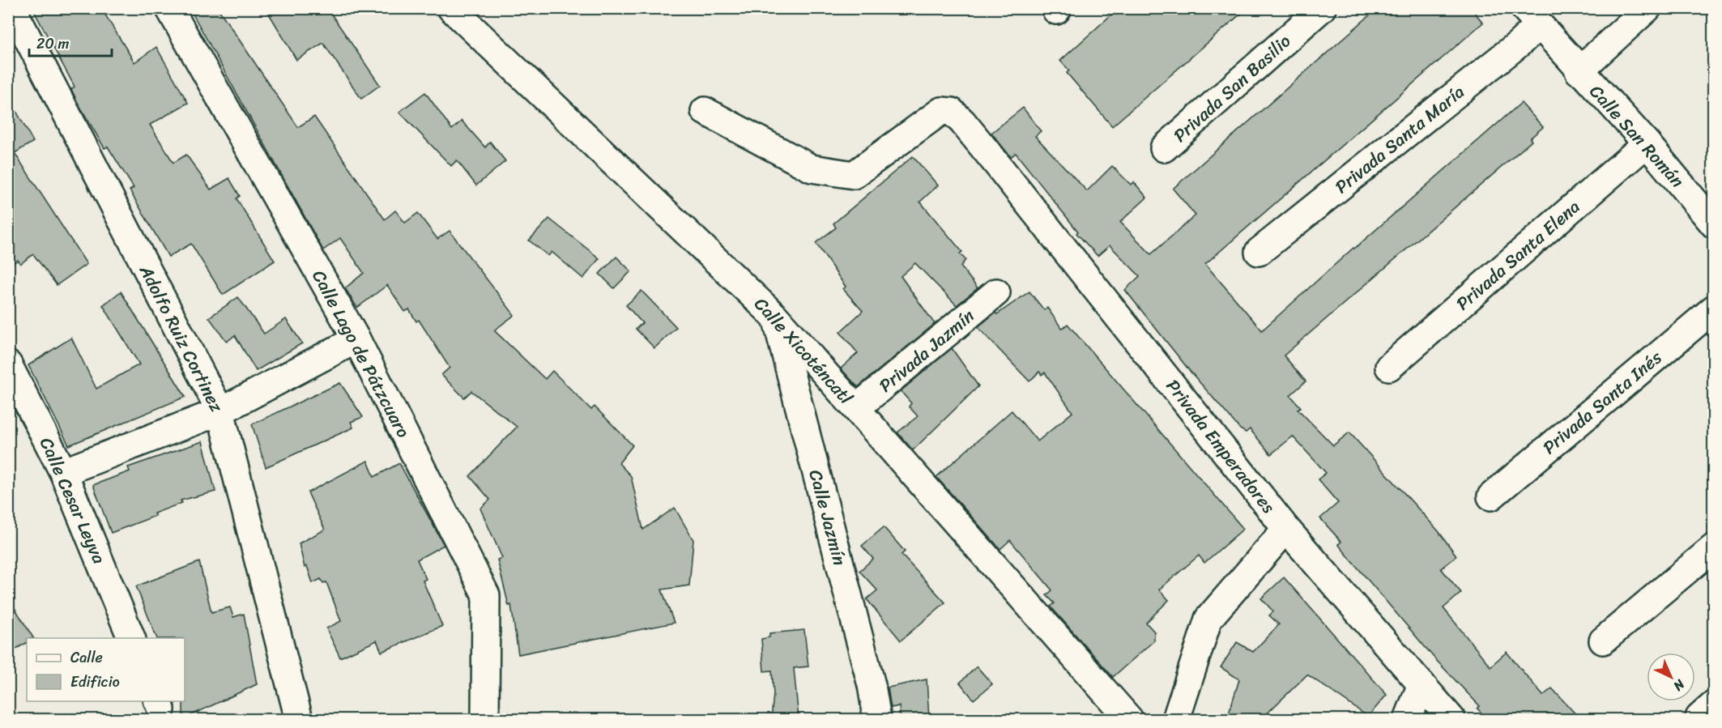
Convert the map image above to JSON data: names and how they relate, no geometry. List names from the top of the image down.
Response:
{
  "streets": {
    "street": [
      "Privada San Basilio",
      "Calle San Román",
      "Privada Santa María",
      "Privada Santa Elena",
      "Adolfo Ruiz Cortinez",
      "Calle Xicoténcatl",
      "Privada Jazmín",
      "Calle Lago de Pátzcuaro",
      "Privada Santa Inés",
      "Privada Emperadores",
      "Calle Cesar Leyva",
      "Calle Jazmín"
    ]
  },
  "crossings": [
    ["Calle San Román", "Privada Santa María"],
    ["Calle San Román", "Privada Santa Elena"],
    ["Calle Xicoténcatl", "Privada Jazmín"],
    ["Calle Xicoténcatl", "Calle Jazmín"]
  ],
  "legend": ["Calle", "Edificio"],
  "scale_bar": "20 m",
  "north": "bottom right"
}
